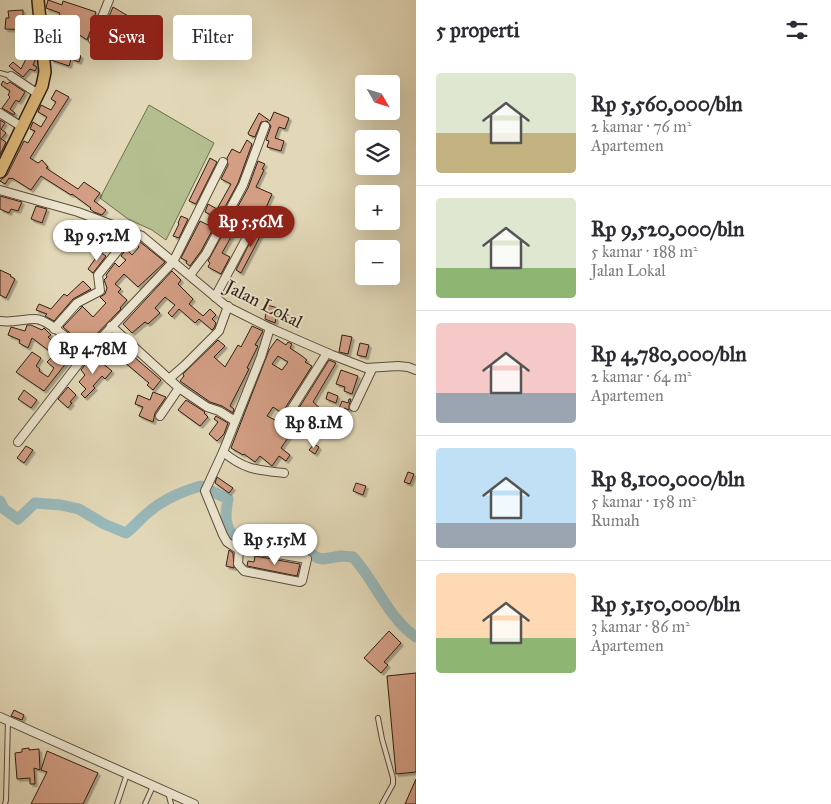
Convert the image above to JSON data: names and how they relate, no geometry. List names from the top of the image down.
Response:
{
  "streets": {
    "street": ["Jalan Lokal"]
  },
  "north": "bottom right",
  "page": {
    "heading": "5 properti",
    "chip": ["Beli", "Sewa", "Filter"],
    "list": [
      {
        "name": "Rp 5,560,000/bln",
        "note": "2 kamar · 76 m² · Apartemen"
      },
      {
        "name": "Rp 9,520,000/bln",
        "note": "5 kamar · 188 m² · Jalan Lokal"
      },
      {
        "name": "Rp 4,780,000/bln",
        "note": "2 kamar · 64 m² · Apartemen"
      },
      {
        "name": "Rp 8,100,000/bln",
        "note": "5 kamar · 158 m² · Rumah"
      },
      {
        "name": "Rp 5,150,000/bln",
        "note": "3 kamar · 86 m² · Apartemen"
      }
    ],
    "map_buttons": ["+", "−"],
    "price": [
      "Rp 5.56M",
      "Rp 9.52M",
      "Rp 4.78M",
      "Rp 8.1M",
      "Rp 5.15M"
    ]
  }
}
